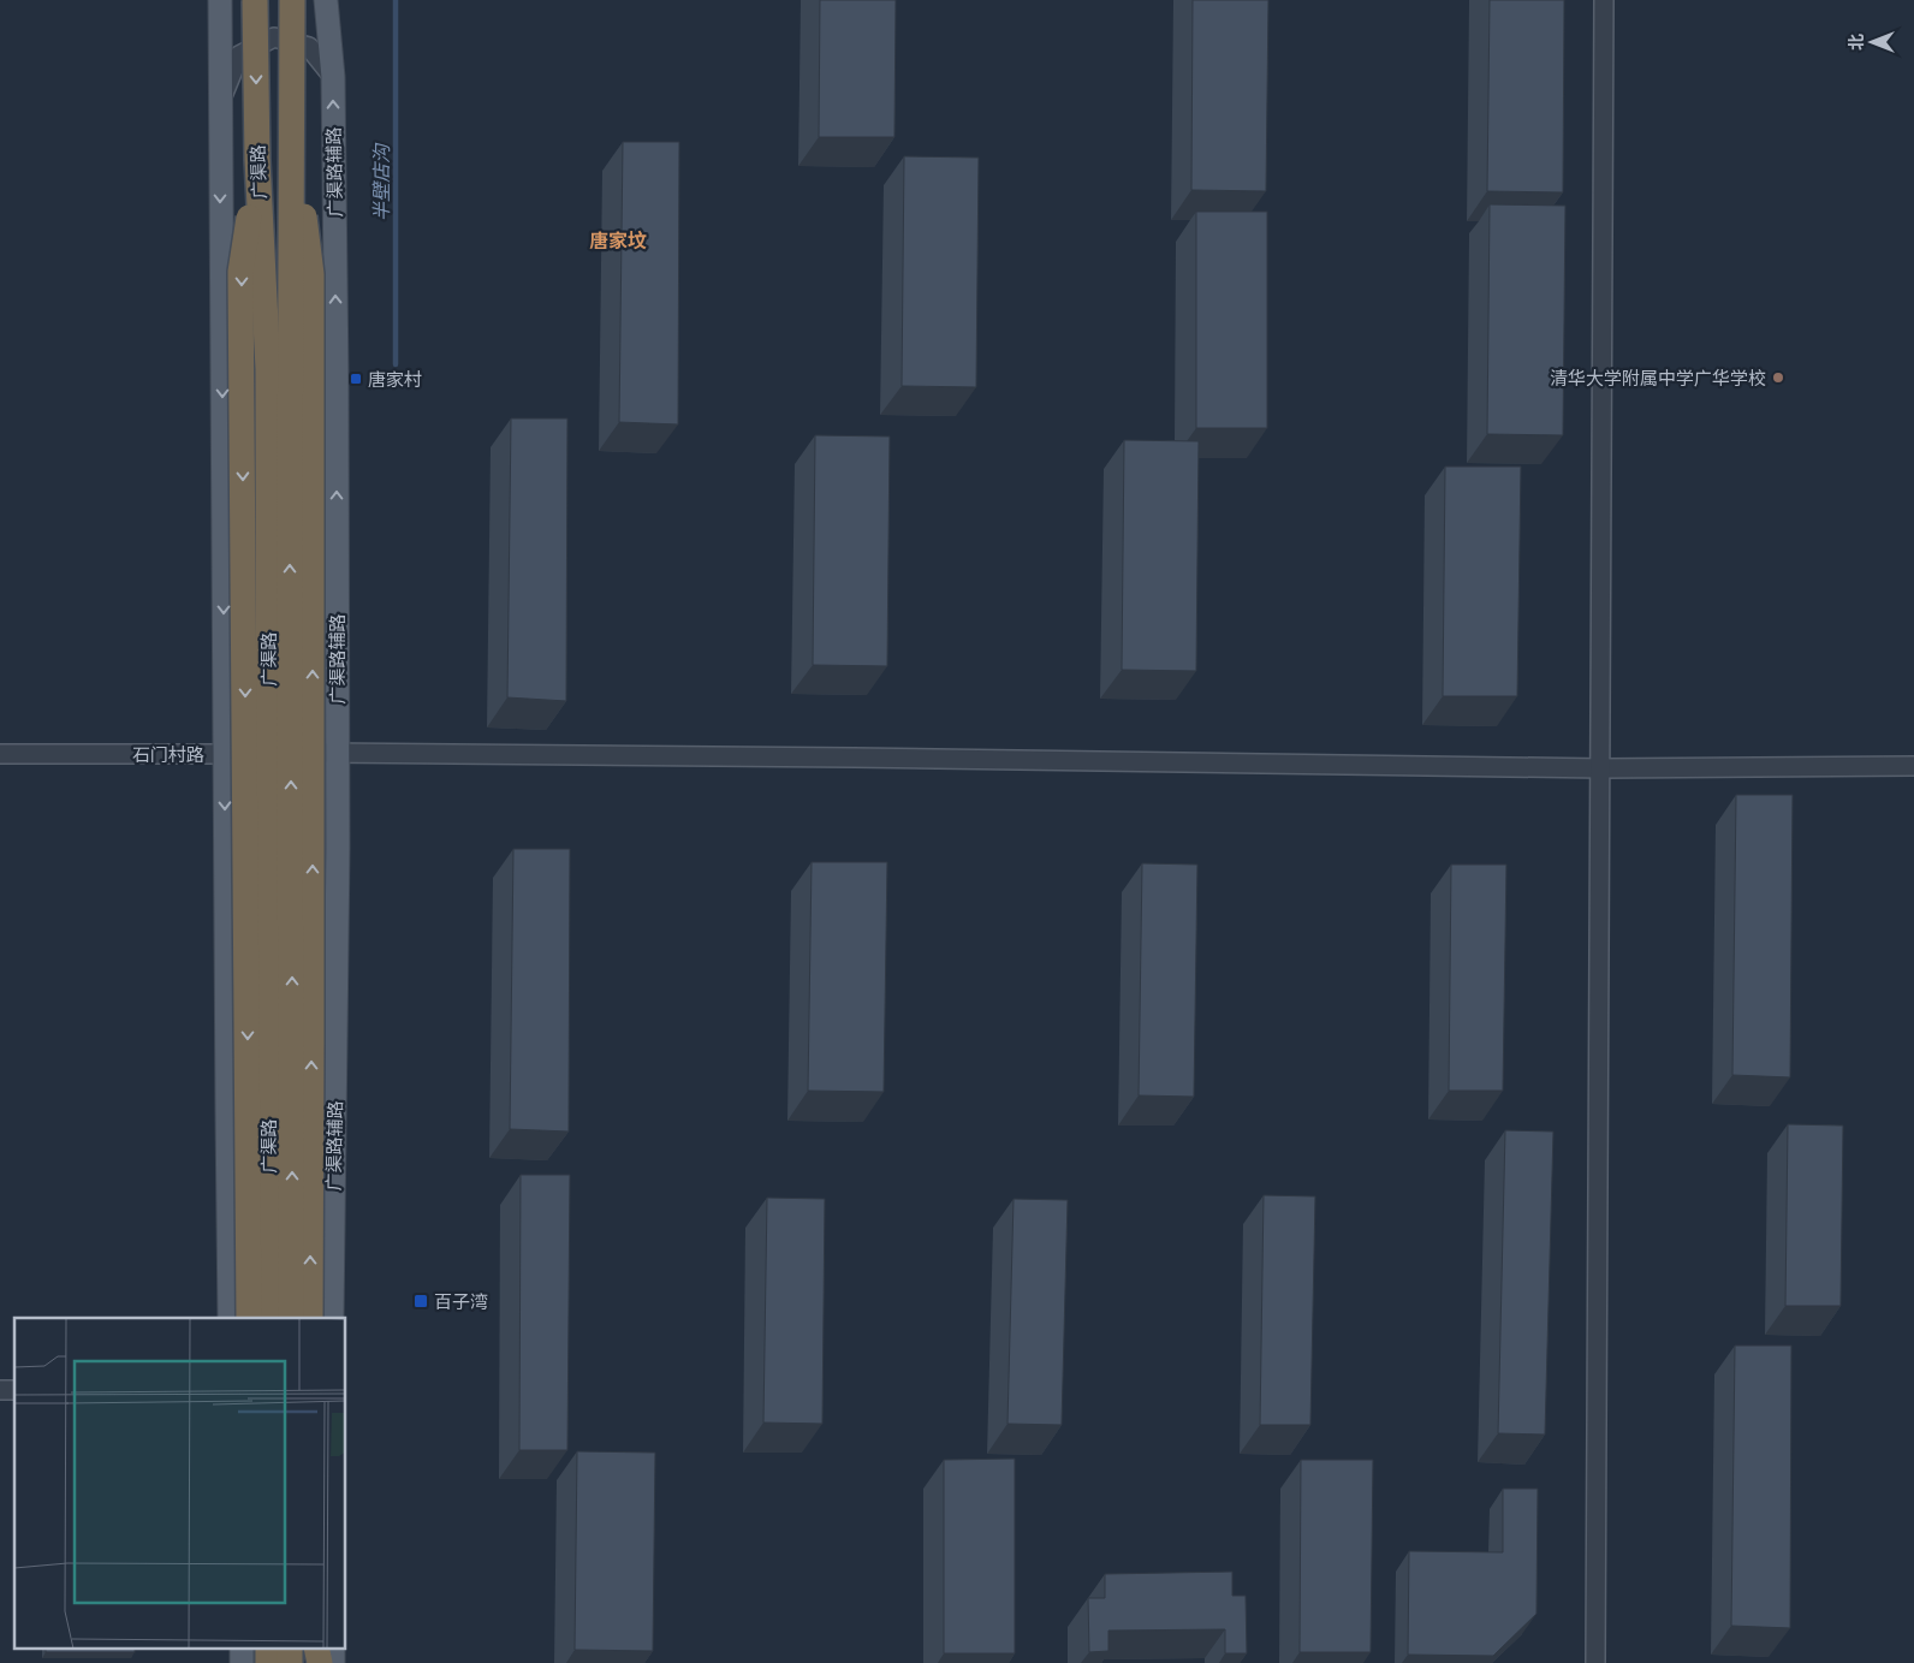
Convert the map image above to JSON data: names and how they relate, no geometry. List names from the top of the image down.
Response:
{
  "streets": {
    "highway": ["广渠路"],
    "main road": ["广渠路辅路"],
    "street": ["石门村路"]
  },
  "crossings": [
    ["广渠路", "石门村路"],
    ["广渠路辅路", "石门村路"]
  ],
  "one_way": ["广渠路辅路"],
  "districts": ["唐家坟"],
  "water": ["半壁店沟"],
  "places": {
    "other": ["清华大学附属中学广华学校"],
    "transit": ["唐家村", "百子湾"]
  },
  "north": "left"
}
